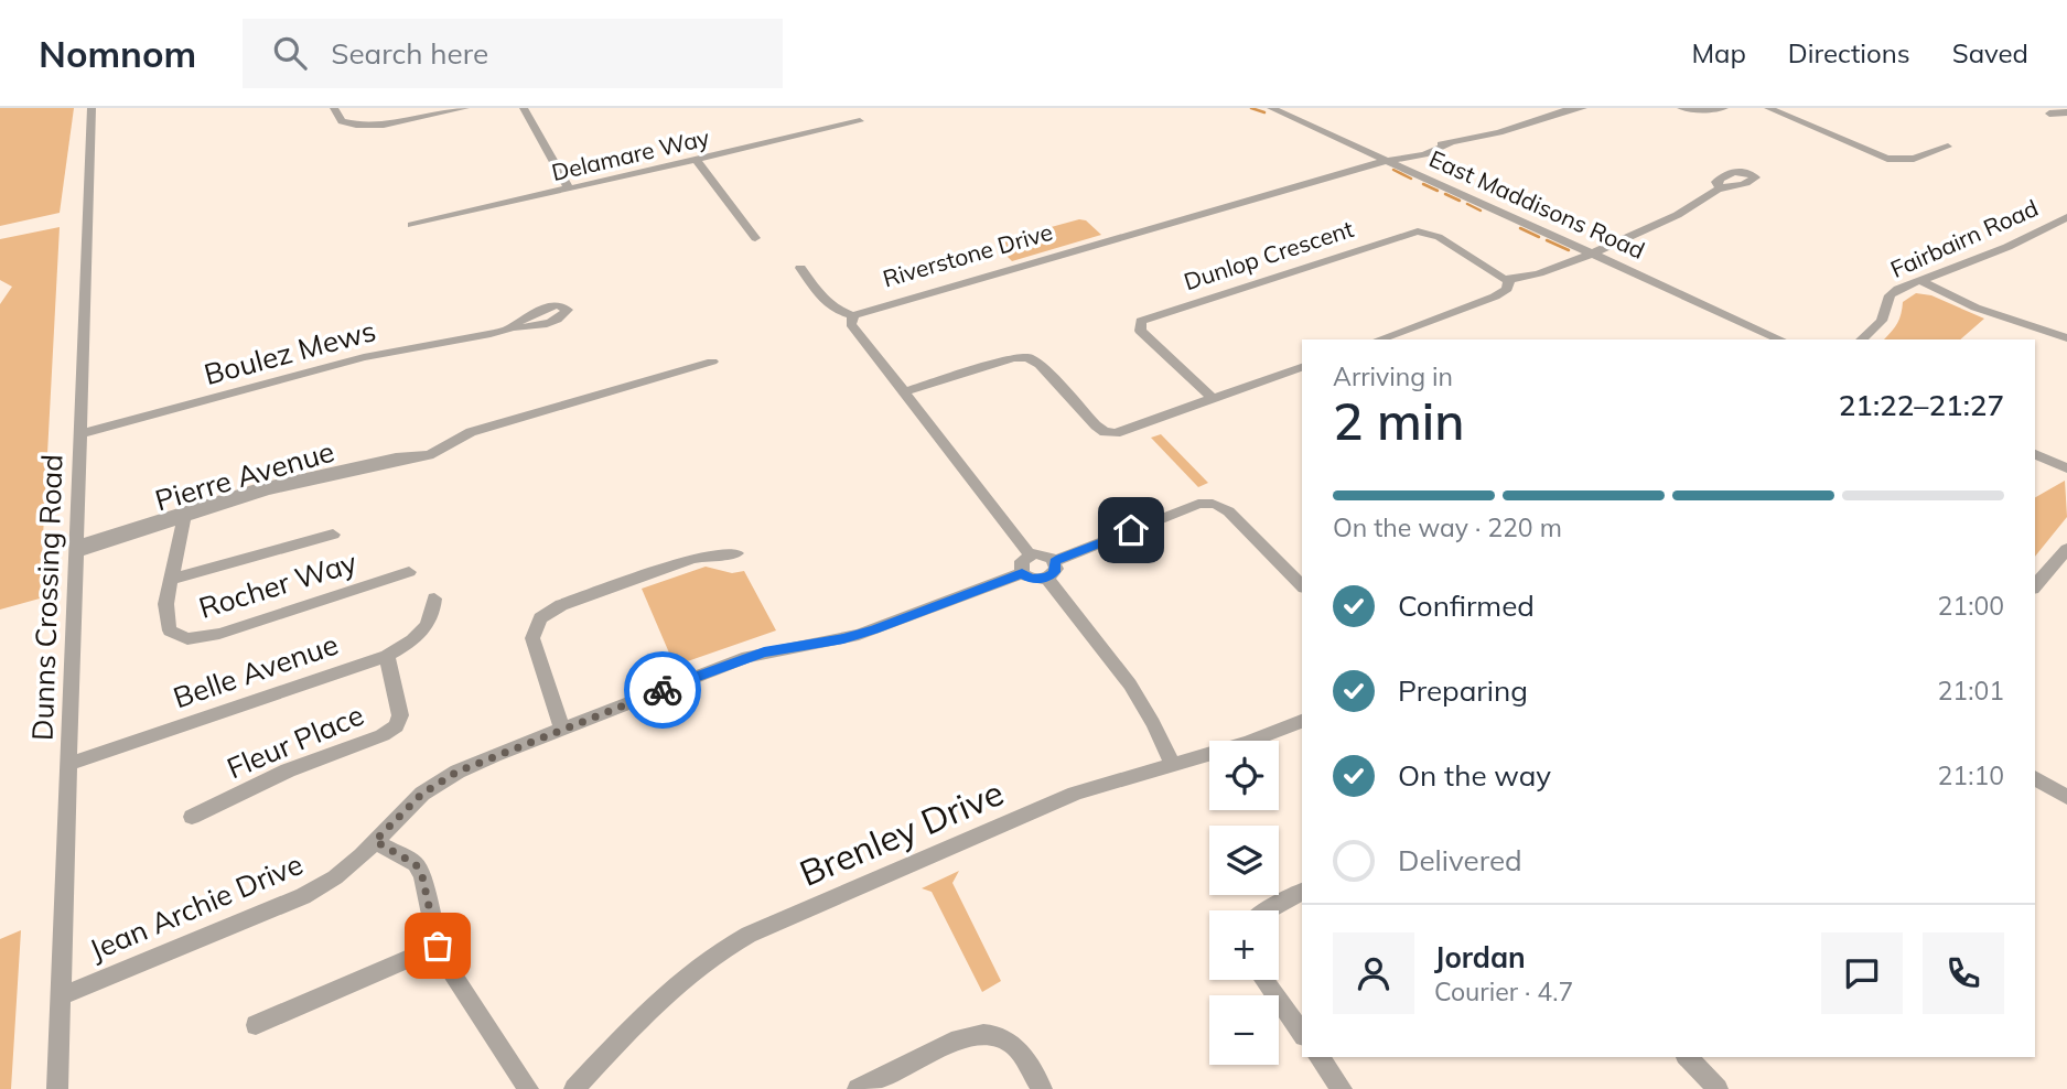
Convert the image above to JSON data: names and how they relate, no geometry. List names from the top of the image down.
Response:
{
  "streets": {
    "street": [
      "Delamare Way",
      "East Maddisons Road",
      "Fairbairn Road",
      "Riverstone Drive",
      "Dunlop Crescent",
      "Boulez Mews",
      "Pierre Avenue",
      "Rocher Way",
      "Dunns Crossing Road",
      "Belle Avenue",
      "Fleur Place",
      "Brenley Drive",
      "Jean Archie Drive"
    ]
  },
  "crossings": [
    ["East Maddisons Road", "Riverstone Drive"],
    ["Riverstone Drive", "Jean Archie Drive"],
    ["Boulez Mews", "Dunns Crossing Road"],
    ["Pierre Avenue", "Rocher Way"],
    ["Pierre Avenue", "Dunns Crossing Road"],
    ["Dunns Crossing Road", "Belle Avenue"],
    ["Dunns Crossing Road", "Jean Archie Drive"],
    ["Belle Avenue", "Fleur Place"]
  ],
  "page": {
    "header": "Nomnom",
    "search": "Search here",
    "nav": ["Map", "Directions", "Saved"],
    "heading": ["2 min", "Arriving in", "21:22–21:27"],
    "panel": ["Jordan", "Courier · 4.7"],
    "bar": "On the way · 220 m",
    "list": [
      ["Confirmed", "21:00"],
      ["Preparing", "21:01"],
      ["On the way", "21:10"],
      "Delivered"
    ],
    "map_buttons": ["+", "−"]
  }
}
